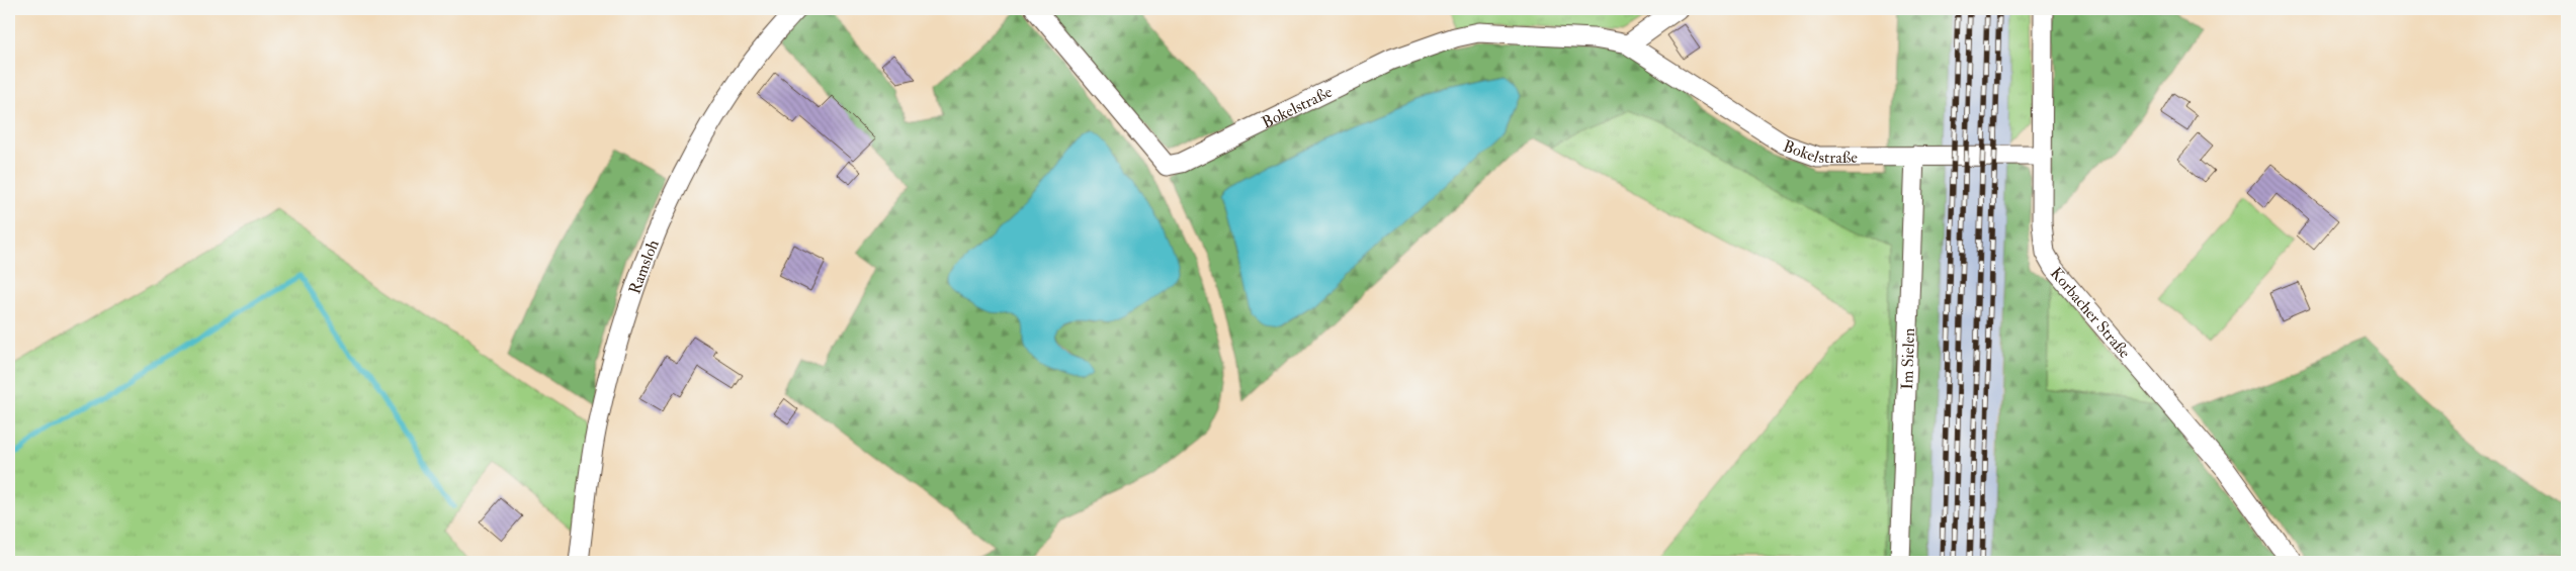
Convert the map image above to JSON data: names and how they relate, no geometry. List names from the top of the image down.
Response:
{
  "streets": {
    "street": [
      "Bokelstraße",
      "Ramsloh",
      "Korbacher Straße",
      "Im Sielen"
    ]
  },
  "crossings": [
    ["Bokelstraße", "Korbacher Straße"],
    ["Bokelstraße", "Im Sielen"]
  ]
}
